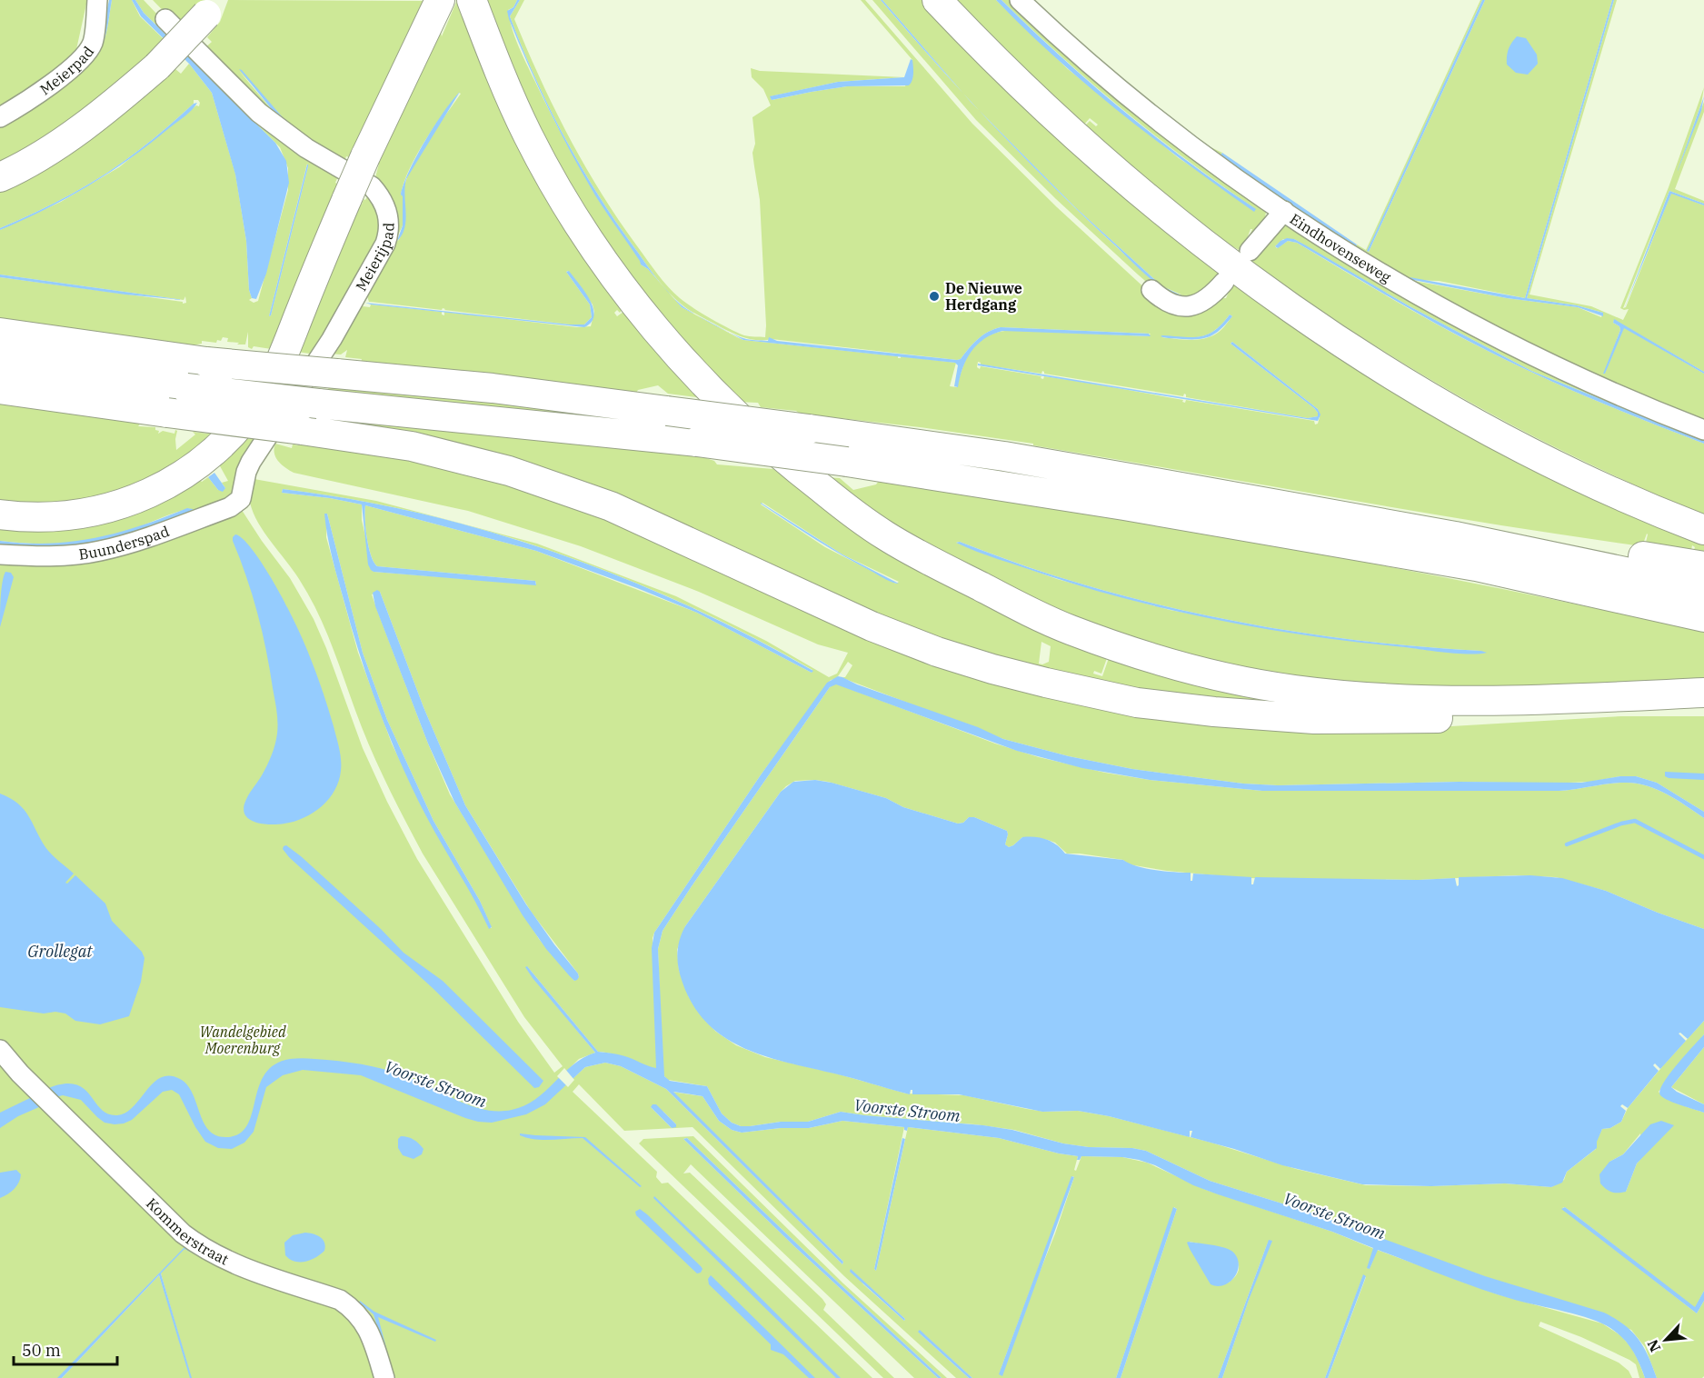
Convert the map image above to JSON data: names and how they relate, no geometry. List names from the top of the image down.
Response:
{
  "streets": {
    "street": [
      "Meierpad",
      "Eindhovenseweg",
      "Meierijpad",
      "Buunderspad",
      "Kommerstraat"
    ]
  },
  "crossings": [
    ["Meierijpad", "Buunderspad"]
  ],
  "water": ["Grollegat", "Voorste Stroom"],
  "parks": ["Wandelgebied Moerenburg"],
  "places": ["De Nieuwe Herdgang"],
  "scale_bar": "50 m",
  "north": "bottom left"
}
